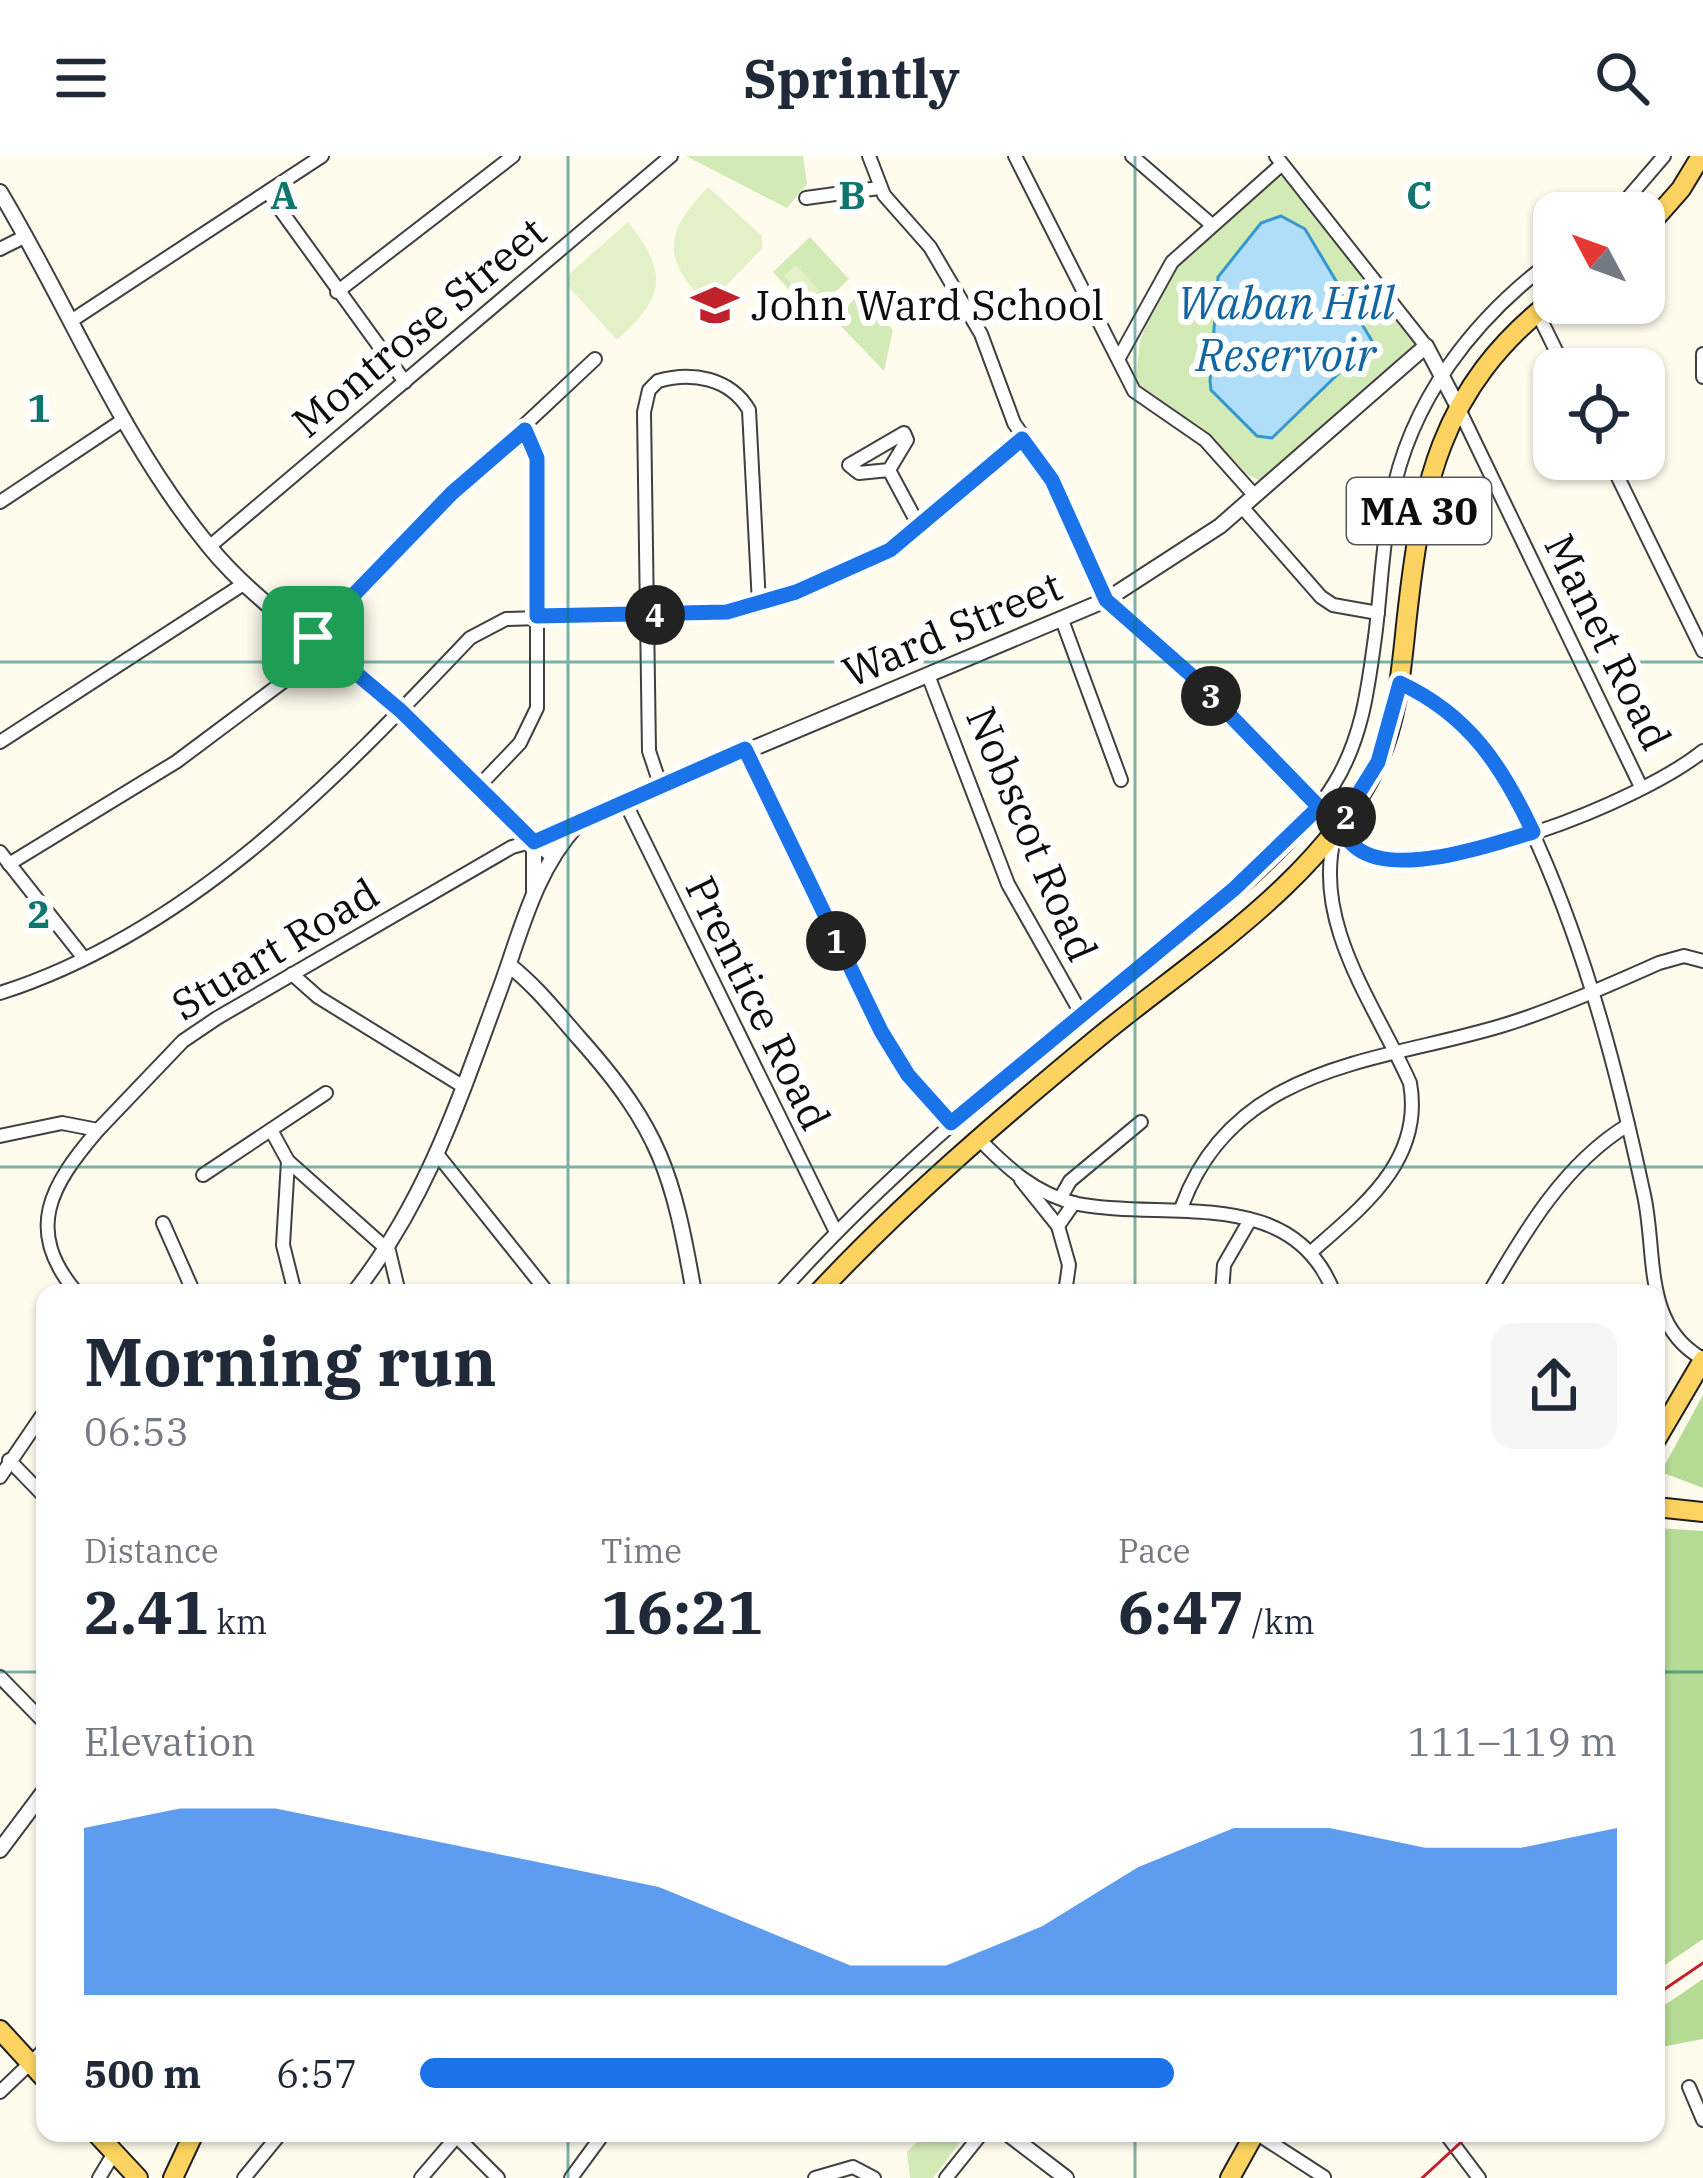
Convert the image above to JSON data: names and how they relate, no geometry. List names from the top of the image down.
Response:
{
  "streets": {
    "main road": ["MA 30"],
    "street": [
      "Montrose Street",
      "Ward Street",
      "Manet Road",
      "Nobscot Road",
      "Stuart Road",
      "Prentice Road"
    ]
  },
  "crossings": [
    ["MA 30", "Manet Road"],
    ["Ward Street", "Manet Road"],
    ["Ward Street", "Nobscot Road"],
    ["Ward Street", "Stuart Road"],
    ["Ward Street", "Prentice Road"]
  ],
  "water": ["Waban Hill Reservoir"],
  "places": {
    "school or university": ["John Ward School"]
  },
  "north": "top left",
  "page": {
    "header": "Sprintly",
    "pins": [
      "4",
      "3",
      "2",
      "1"
    ],
    "heading": ["Morning run", "06:53"],
    "stats": [
      ["Distance", "2.41 km"],
      ["Time", "16:21"],
      ["Pace", "6:47 /km"]
    ],
    "chart": ["Elevation", "111–119 m"],
    "list": [
      {
        "name": "500 m",
        "note": "6:57"
      }
    ]
  },
  "grid": {
    "columns": ["A", "B", "C"],
    "rows": ["1", "2"]
  }
}
